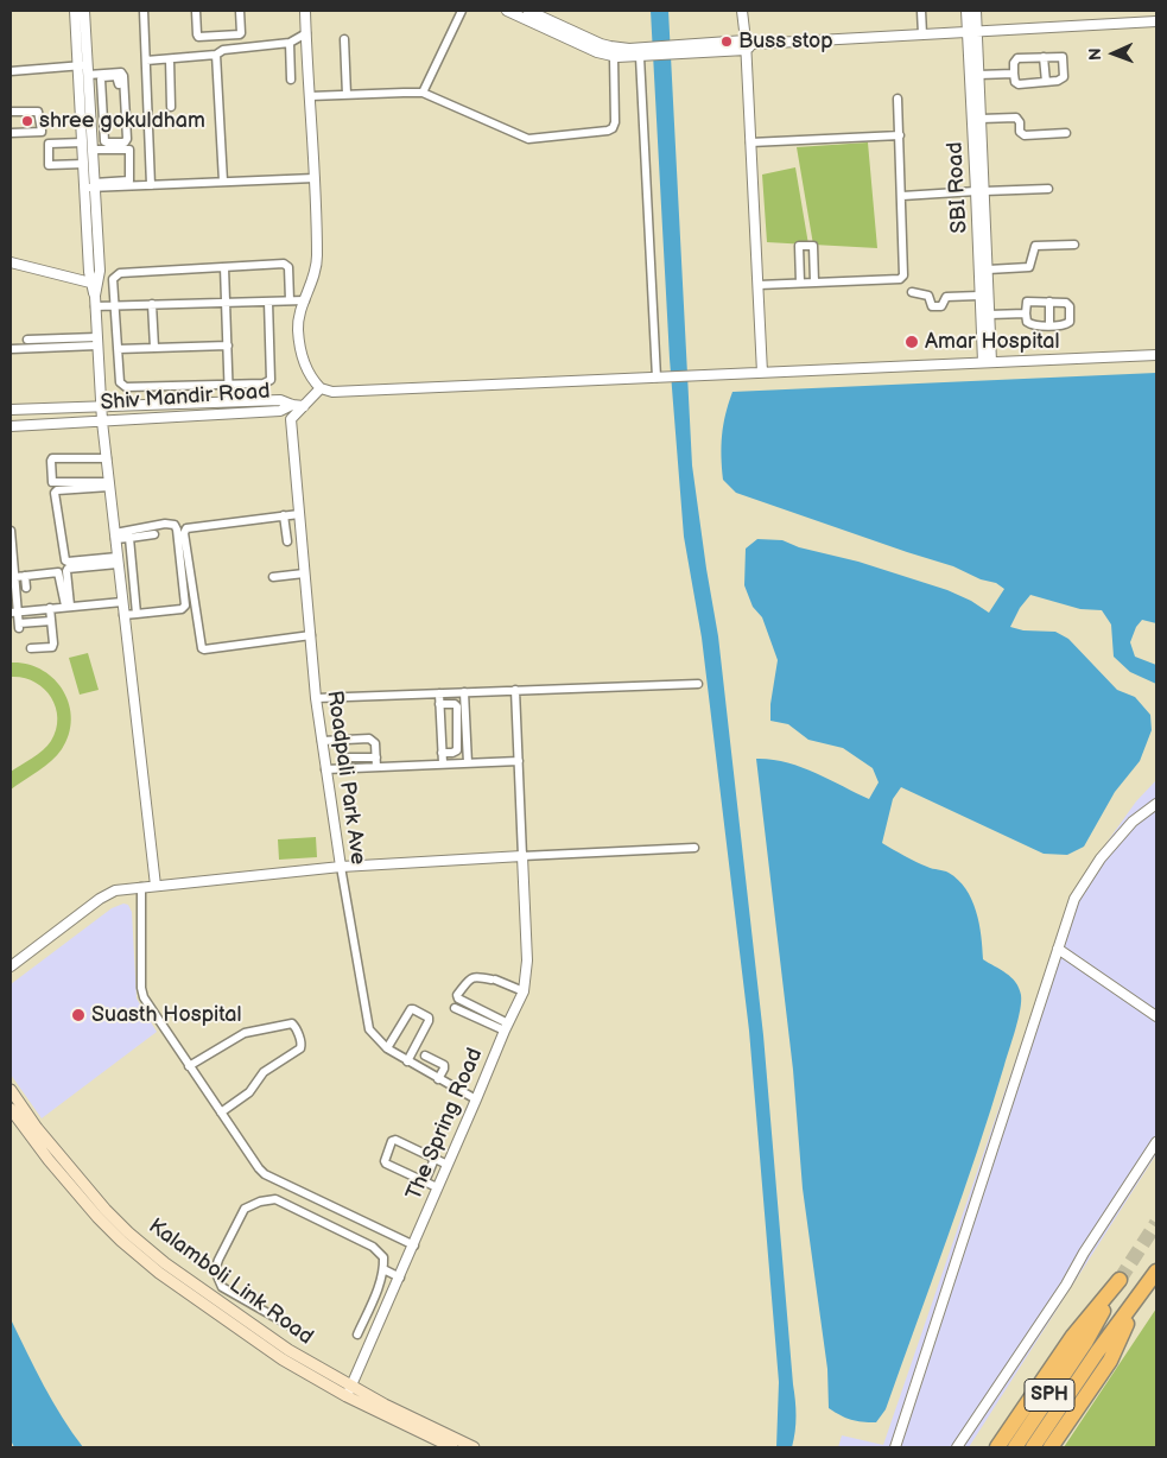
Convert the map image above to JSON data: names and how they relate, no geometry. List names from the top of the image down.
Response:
{
  "streets": {
    "highway": ["SPH"],
    "main road": ["Kalamboli Link Road"],
    "street": [
      "SBI Road",
      "Shiv Mandir Road",
      "Roadpali Park Ave",
      "The Spring Road"
    ]
  },
  "crossings": [
    ["Roadpali Park Ave", "The Spring Road"],
    ["The Spring Road", "Kalamboli Link Road"]
  ],
  "places": [
    "Buss stop",
    "shree gokuldham",
    "Amar Hospital",
    "Suasth Hospital"
  ],
  "north": "left"
}
